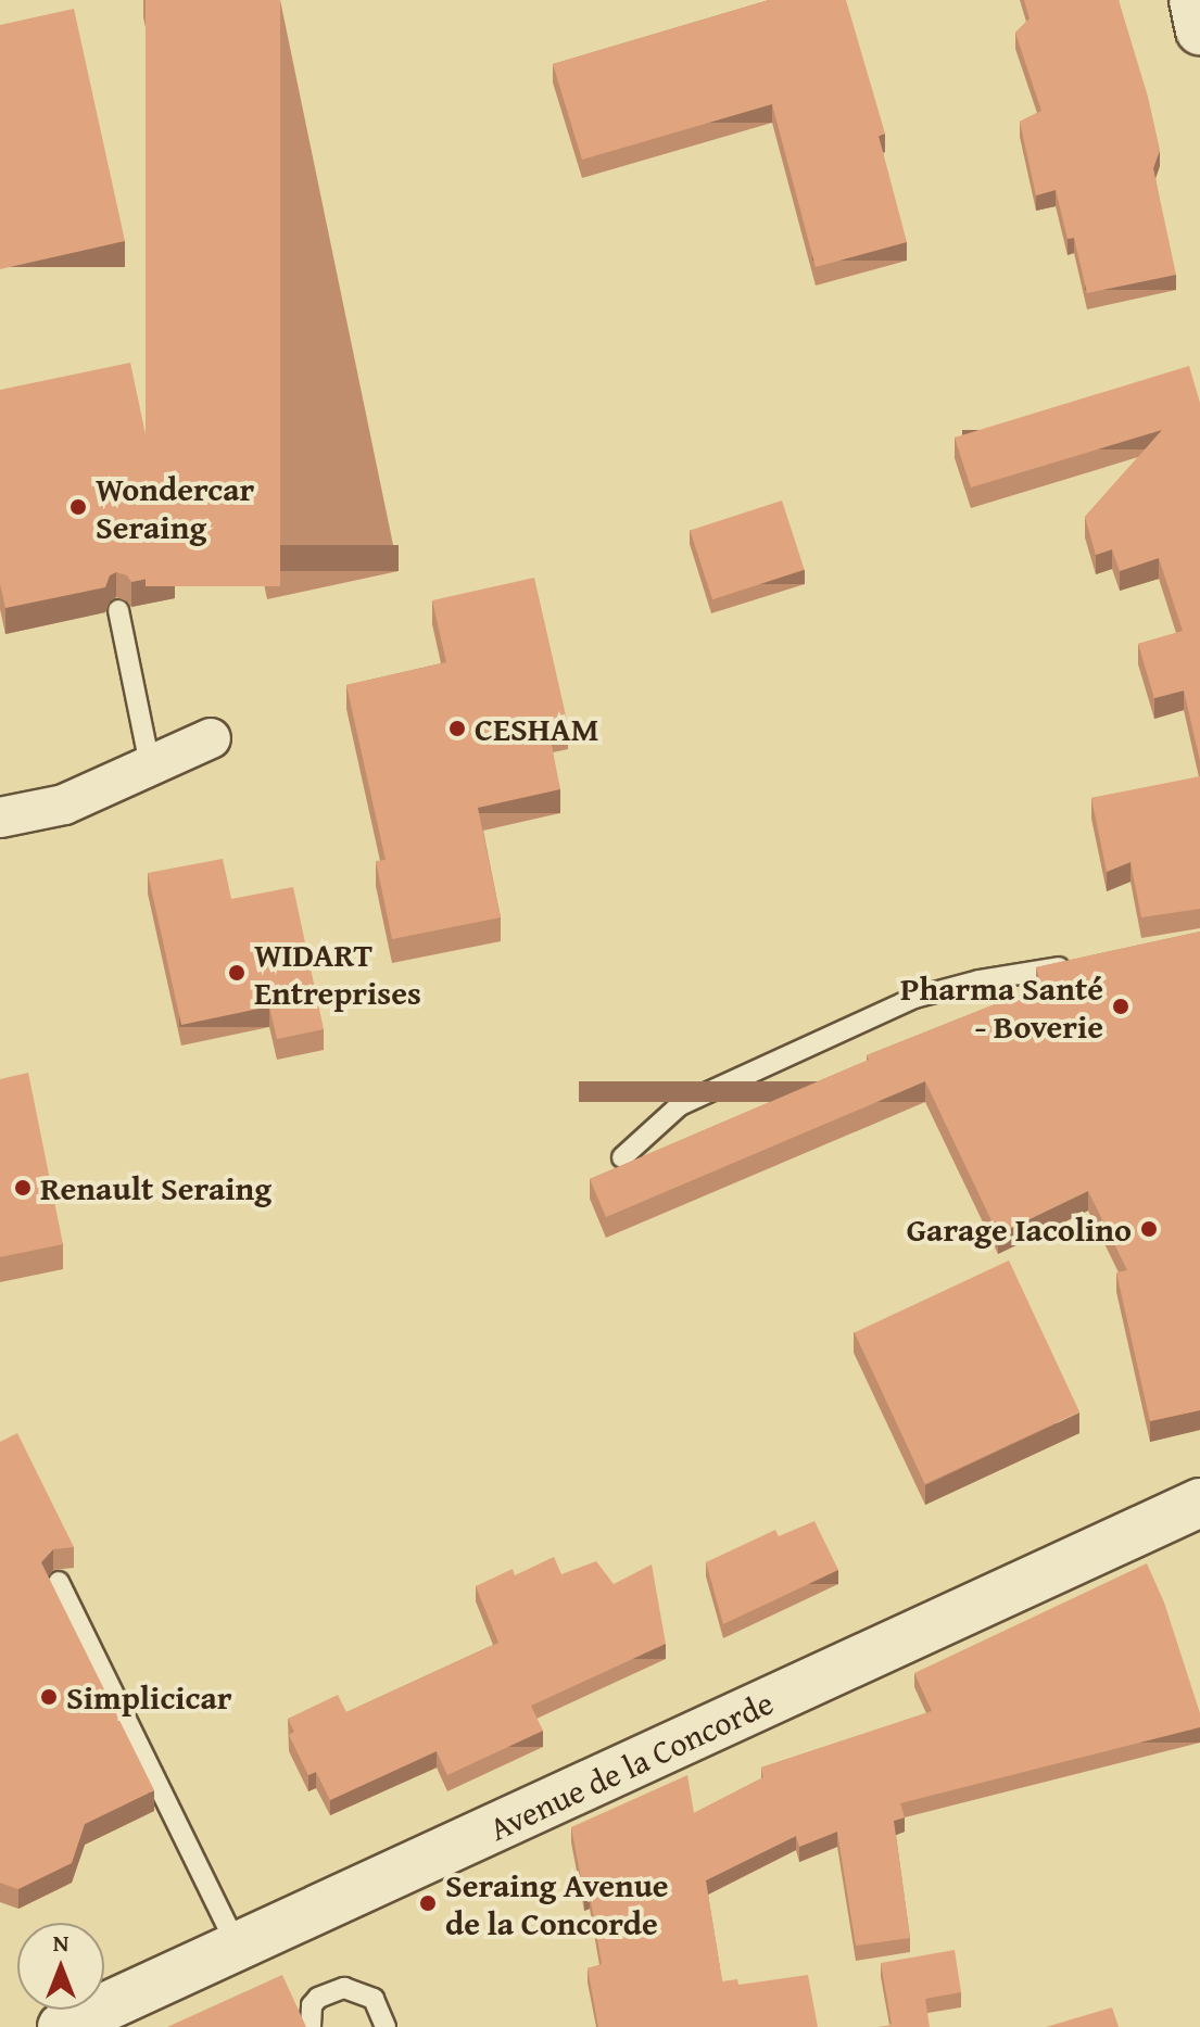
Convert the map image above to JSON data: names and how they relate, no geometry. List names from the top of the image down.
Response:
{
  "streets": {
    "street": ["Avenue de la Concorde"]
  },
  "places": [
    "Wondercar Seraing",
    "CESHAM",
    "WIDART Entreprises",
    "Pharma Santé - Boverie",
    "Renault Seraing",
    "Garage Iacolino",
    "Simplicicar",
    "Seraing Avenue de la Concorde"
  ],
  "north": "top"
}
